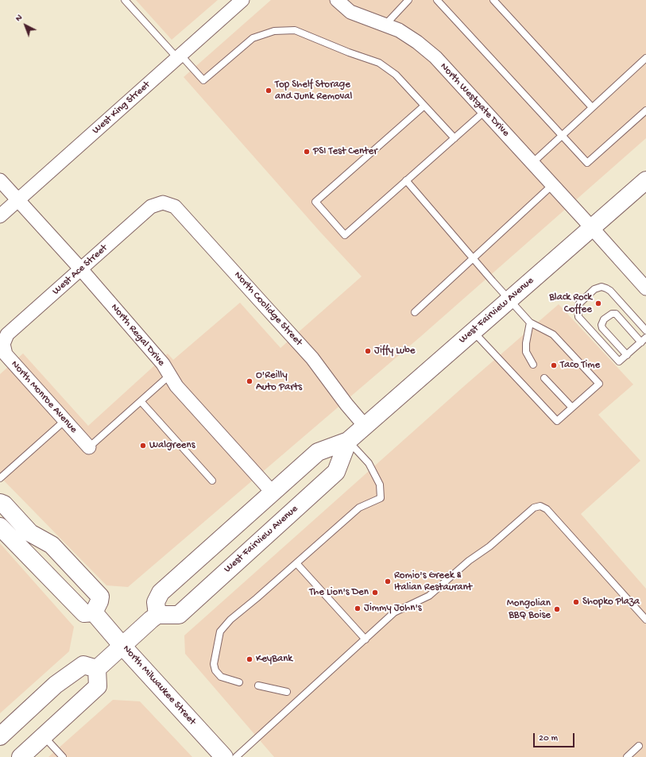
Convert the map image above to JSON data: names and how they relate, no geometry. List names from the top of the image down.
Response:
{
  "streets": {
    "main road": ["West Fairview Avenue", "North Milwaukee Street"],
    "street": [
      "North Westgate Drive",
      "West King Street",
      "West Ace Street",
      "North Coolidge Street",
      "North Regal Drive",
      "North Monroe Avenue"
    ]
  },
  "crossings": [
    ["North Westgate Drive", "West Fairview Avenue"],
    ["West King Street", "North Regal Drive"],
    ["West Ace Street", "North Coolidge Street"],
    ["West Ace Street", "North Regal Drive"],
    ["West Ace Street", "North Monroe Avenue"],
    ["North Coolidge Street", "West Fairview Avenue"],
    ["West Fairview Avenue", "North Regal Drive"]
  ],
  "places": [
    "Top Shelf Storage and Junk Removal",
    "PSI Test Center",
    "Black Rock Coffee",
    "Jiffy Lube",
    "Taco Time",
    "O'Reilly Auto Parts",
    "Walgreens",
    "Romio's Greek & Italian Restaurant",
    "The Lion's Den",
    "Shopko Plaza",
    "Jimmy John's",
    "Mongolian BBQ Boise",
    "KeyBank"
  ],
  "scale_bar": "20 m",
  "north": "top left"
}
